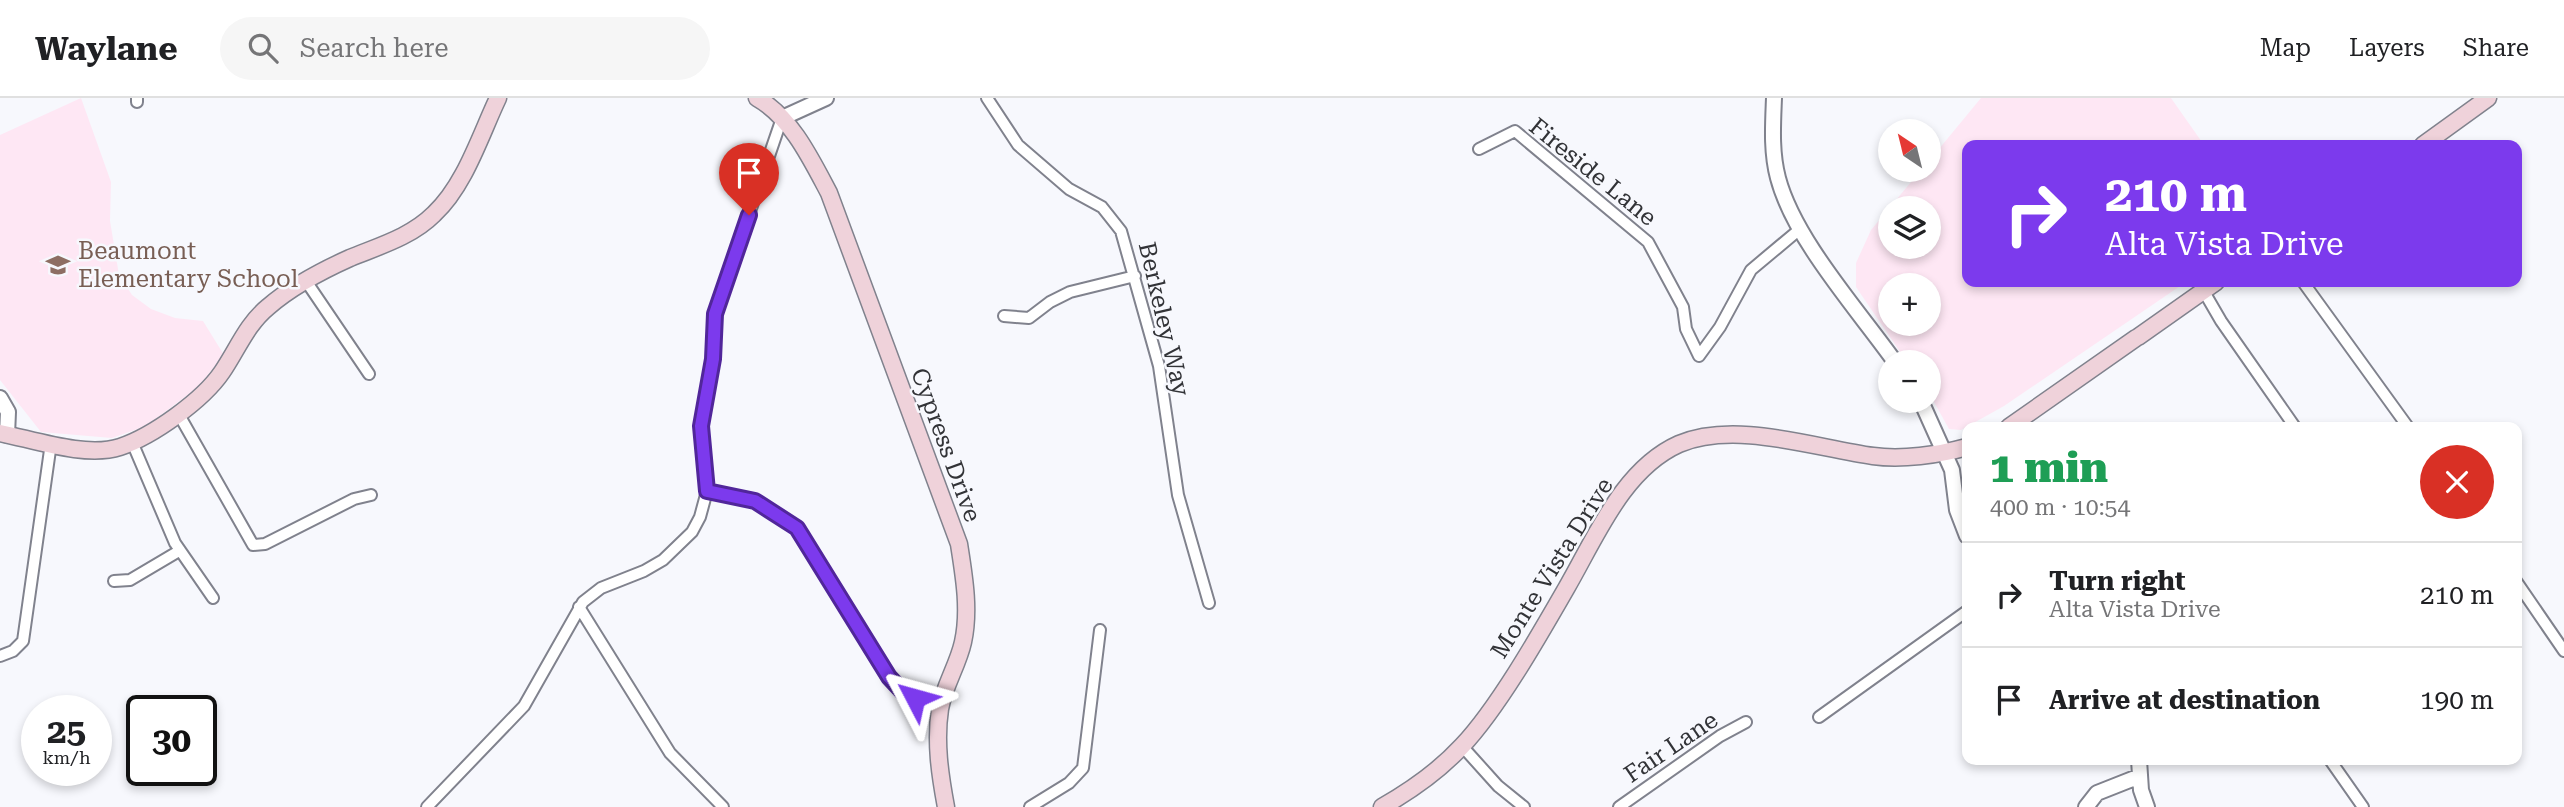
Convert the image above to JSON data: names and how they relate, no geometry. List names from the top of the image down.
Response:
{
  "streets": {
    "main road": ["Cypress Drive", "Monte Vista Drive"],
    "street": ["Fireside Lane", "Berkeley Way", "Fair Lane"]
  },
  "places": {
    "school or university": ["Beaumont Elementary School"]
  },
  "north": "top left",
  "page": {
    "header": "Waylane",
    "search": "Search here",
    "nav": ["Map", "Layers", "Share"],
    "map_buttons": ["+", "−"],
    "turn": ["210 m", "Alta Vista Drive"],
    "heading": ["1 min", "400 m · 10:54"],
    "list": [
      {
        "name": "Turn right",
        "note": "Alta Vista Drive",
        "value": "210 m"
      },
      {
        "name": "Arrive at destination",
        "value": "190 m"
      }
    ],
    "speed": "25 km/h",
    "limit": "30"
  }
}
